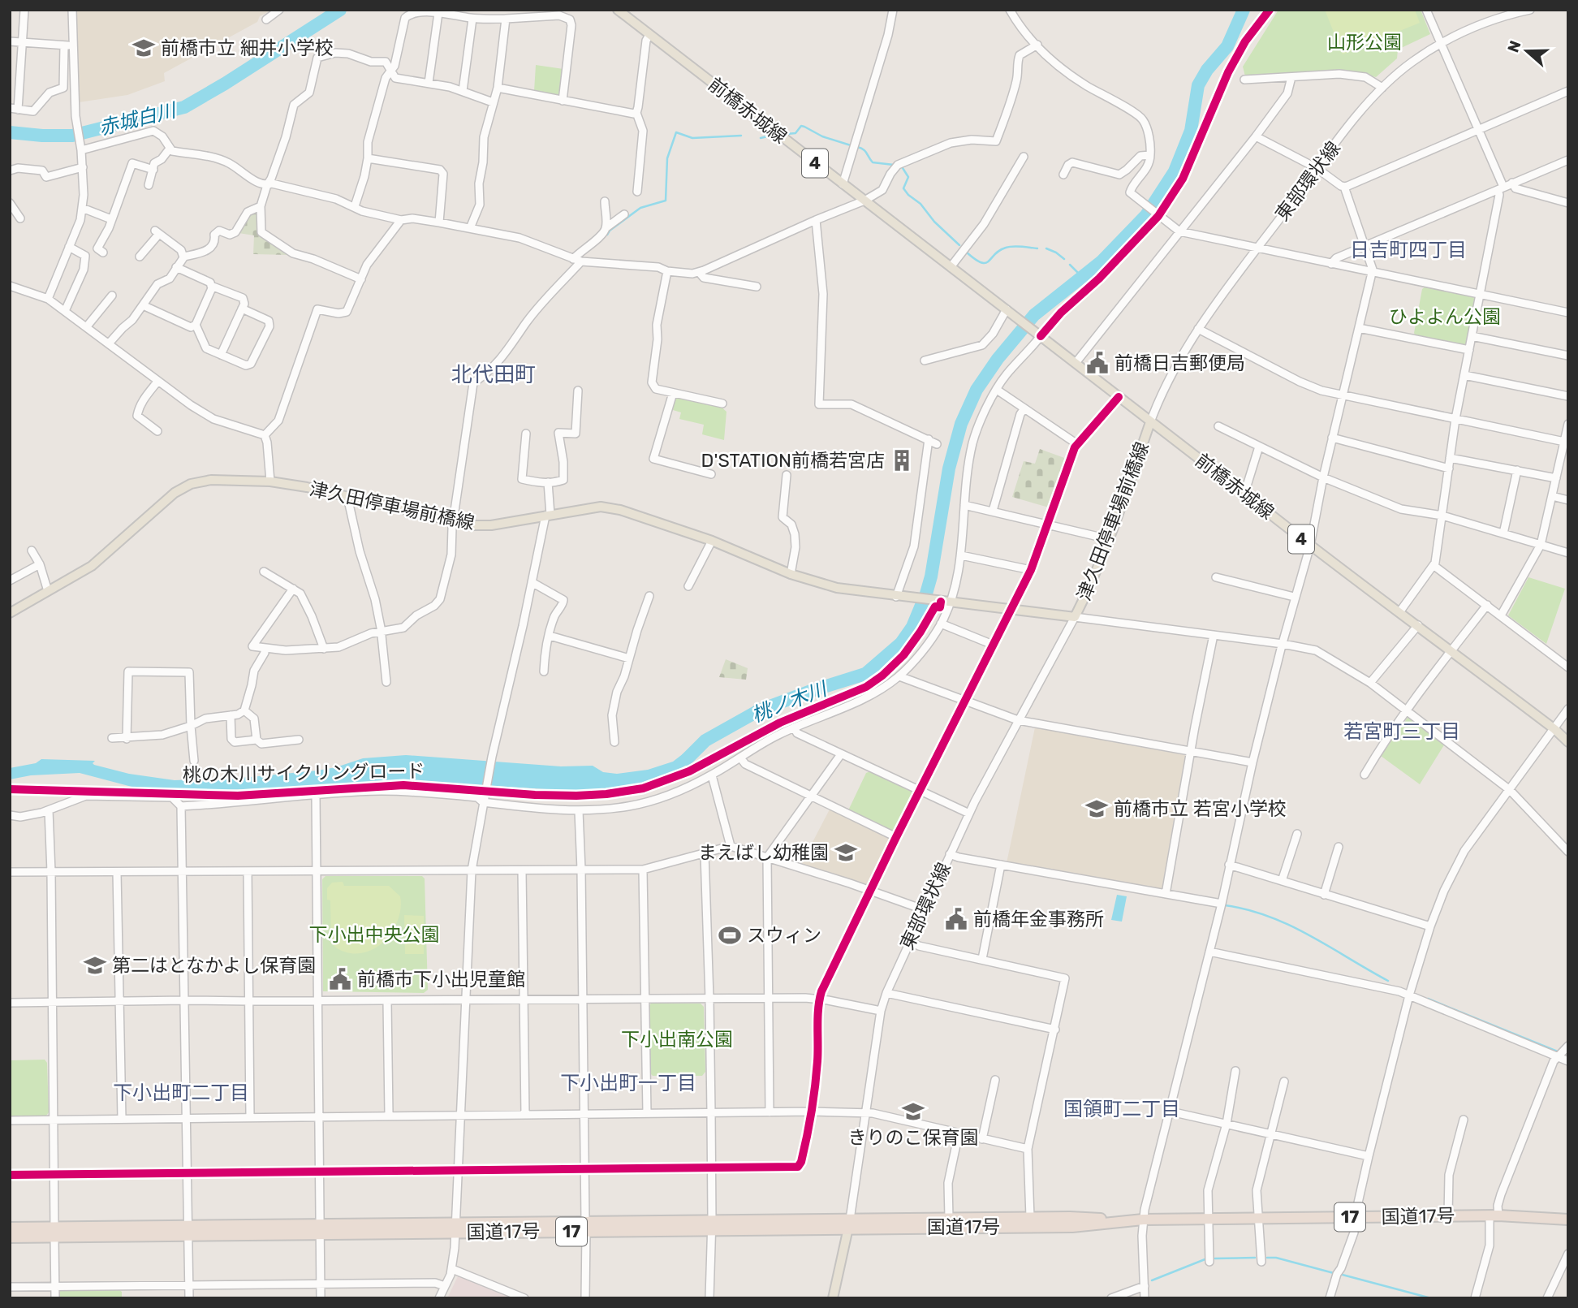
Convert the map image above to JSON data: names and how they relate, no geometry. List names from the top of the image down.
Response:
{
  "streets": {
    "highway": ["国道17号", "17"],
    "main road": ["前橋赤城線", "4", "津久田停車場前橋線"],
    "street": ["東部環状線"],
    "cycle path": ["桃の木川サイクリングロード"]
  },
  "crossings": [
    ["前橋赤城線", "4"],
    ["前橋赤城線", "東部環状線"],
    ["前橋赤城線", "津久田停車場前橋線"],
    ["東部環状線", "津久田停車場前橋線"],
    ["東部環状線", "国道17号"]
  ],
  "districts": [
    "日吉町四丁目",
    "北代田町",
    "若宮町三丁目",
    "下小出町一丁目",
    "下小出町二丁目",
    "国領町二丁目"
  ],
  "water": ["赤城白川", "桃ノ木川"],
  "parks": [
    "山形公園",
    "ひよよん公園",
    "下小出中央公園",
    "下小出南公園"
  ],
  "places": {
    "school or university": [
      "前橋市立 細井小学校",
      "前橋市立 若宮小学校",
      "まえばし幼稚園",
      "第二はとなかよし保育園",
      "きりのこ保育園"
    ],
    "public building": ["前橋日吉郵便局", "前橋年金事務所", "前橋市下小出児童館"],
    "building": ["D'STATION前橋若宮店"],
    "sports": ["スウィン"]
  },
  "north": "left"
}
